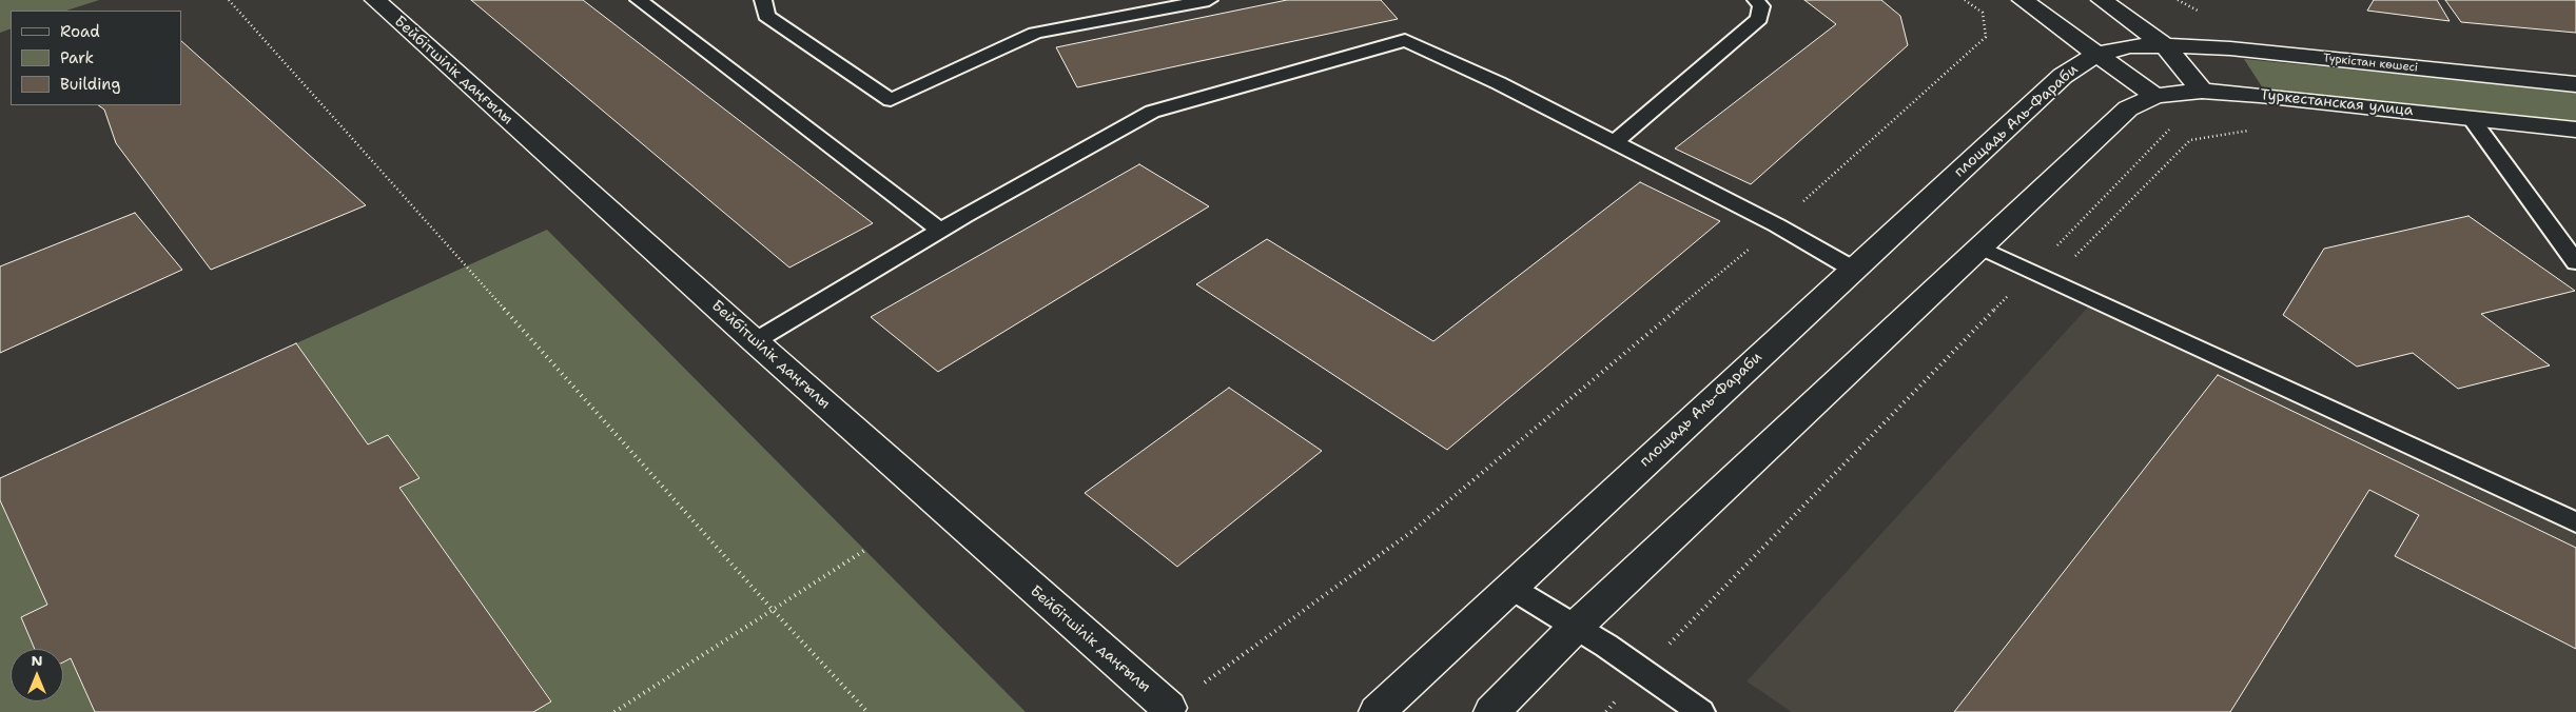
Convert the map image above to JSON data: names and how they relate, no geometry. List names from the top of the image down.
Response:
{
  "streets": {
    "main road": [
      "Түркістан көшесі",
      "Бейбітшілік даңғылы",
      "Туркестанская улица",
      "площадь Аль-Фараби"
    ]
  },
  "crossings": [
    ["Түркістан көшесі", "площадь Аль-Фараби"]
  ],
  "legend": ["Road", "Park", "Building"],
  "north": "top"
}
